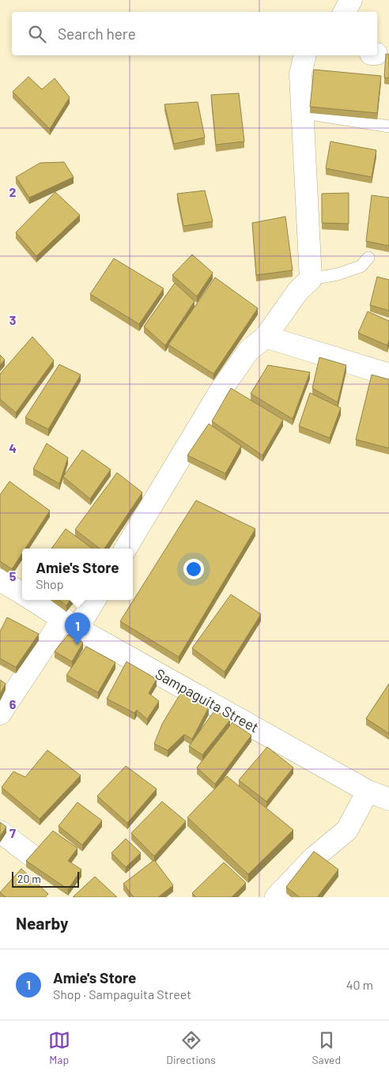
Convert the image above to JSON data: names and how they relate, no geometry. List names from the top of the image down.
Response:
{
  "streets": {
    "street": ["Sampaguita Street"]
  },
  "scale_bar": "20 m",
  "page": {
    "search": "Search here",
    "popup": ["Amie's Store", "Shop"],
    "pins": "1",
    "scale": "20 m",
    "heading": "Nearby",
    "list": [
      {
        "mark": "1",
        "name": "Amie's Store",
        "note": "Shop · Sampaguita Street",
        "value": "40 m"
      }
    ],
    "nav": ["Map", "Directions", "Saved"]
  },
  "grid": {
    "rows": [
      "2",
      "3",
      "4",
      "5",
      "6",
      "7"
    ]
  }
}
